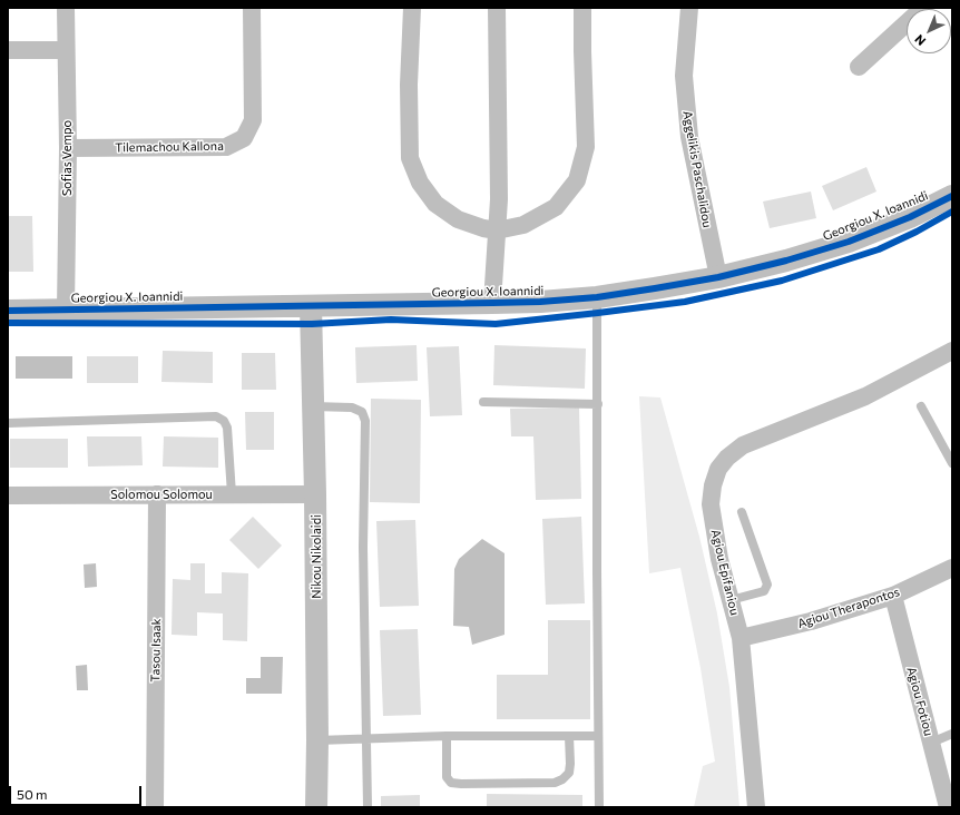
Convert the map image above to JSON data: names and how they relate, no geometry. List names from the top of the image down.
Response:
{
  "streets": {
    "street": [
      "Tilemachou Kallona",
      "Sofias Vempo",
      "Aggelikis Paschalidou",
      "Georgiou X. Ioannidi",
      "Solomou Solomou",
      "Nikou Nikolaidi",
      "Agiou Epifaniou",
      "Agiou Therapontos",
      "Tasou Isaak",
      "Agiou Fotiou"
    ]
  },
  "crossings": [
    ["Tilemachou Kallona", "Sofias Vempo"],
    ["Sofias Vempo", "Georgiou X. Ioannidi"],
    ["Aggelikis Paschalidou", "Georgiou X. Ioannidi"],
    ["Georgiou X. Ioannidi", "Nikou Nikolaidi"],
    ["Solomou Solomou", "Nikou Nikolaidi"],
    ["Solomou Solomou", "Tasou Isaak"],
    ["Agiou Epifaniou", "Agiou Therapontos"],
    ["Agiou Therapontos", "Agiou Fotiou"]
  ],
  "scale_bar": "50 m",
  "north": "bottom left"
}
